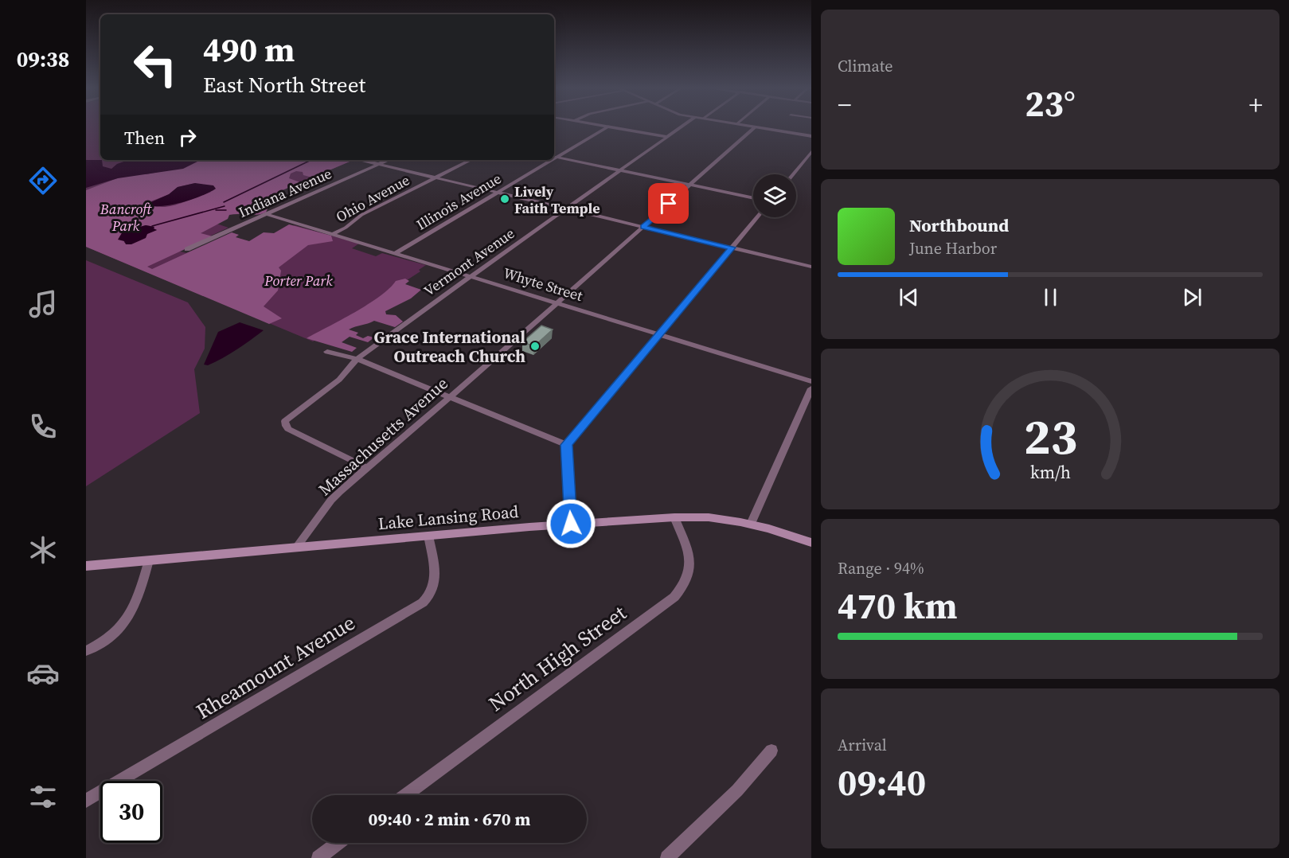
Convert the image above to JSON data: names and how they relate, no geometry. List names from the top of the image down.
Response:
{
  "streets": {
    "main road": ["Lake Lansing Road"],
    "street": [
      "Indiana Avenue",
      "Ohio Avenue",
      "Illinois Avenue",
      "Vermont Avenue",
      "Whyte Street",
      "Massachusetts Avenue",
      "North High Street",
      "Rheamount Avenue"
    ]
  },
  "crossings": [
    ["Indiana Avenue", "Whyte Street"],
    ["Ohio Avenue", "Whyte Street"],
    ["Illinois Avenue", "Whyte Street"],
    ["Vermont Avenue", "Whyte Street"],
    ["Vermont Avenue", "Massachusetts Avenue"],
    ["Whyte Street", "Massachusetts Avenue"],
    ["Massachusetts Avenue", "Lake Lansing Road"],
    ["Lake Lansing Road", "North High Street"],
    ["Lake Lansing Road", "Rheamount Avenue"]
  ],
  "parks": ["Bancroft Park", "Porter Park"],
  "places": ["Lively Faith Temple", "Grace International Outreach Church"],
  "page": {
    "tabs": "09:38",
    "tile": [
      "Climate",
      ["Range · 94%", "470 km"],
      ["Arrival", "09:40"]
    ],
    "turn": ["490 m", "East North Street"],
    "heat": ["−", "23°", "+"],
    "then": "Then",
    "song": ["Northbound", "June Harbor"],
    "limit": "30",
    "trip": "09:40 · 2 min · 670 m",
    "gauge": ["23", "km/h"]
  }
}
